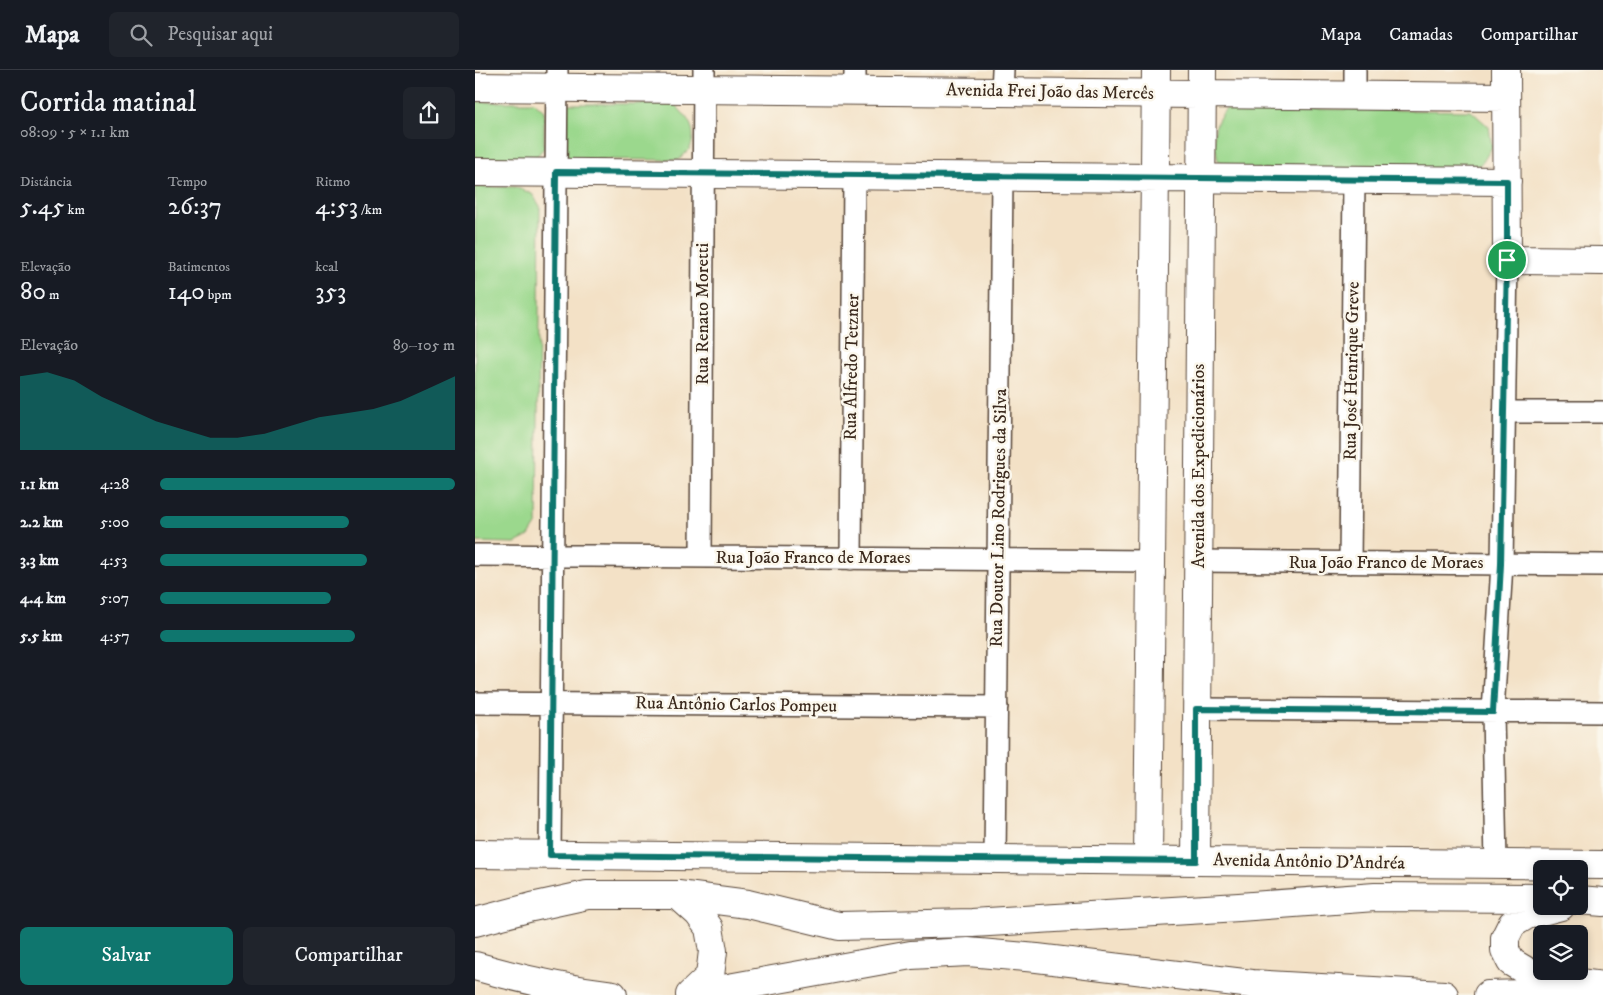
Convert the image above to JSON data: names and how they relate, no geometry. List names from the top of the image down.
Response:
{
  "streets": {
    "street": [
      "Avenida Frei João das Mercês",
      "Rua Renato Moretti",
      "Rua Alfredo Tetzner",
      "Rua José Henrique Greve",
      "Avenida dos Expedicionários",
      "Rua Doutor Lino Rodrigues da Silva",
      "Rua João Franco de Moraes",
      "Rua Antônio Carlos Pompeu",
      "Avenida Antônio D'Andréa"
    ]
  },
  "crossings": [
    ["Avenida Frei João das Mercês", "Rua Renato Moretti"],
    ["Avenida Frei João das Mercês", "Avenida dos Expedicionários"],
    ["Rua Renato Moretti", "Rua João Franco de Moraes"],
    ["Rua Alfredo Tetzner", "Rua João Franco de Moraes"],
    ["Rua José Henrique Greve", "Rua João Franco de Moraes"],
    ["Avenida dos Expedicionários", "Rua João Franco de Moraes"],
    ["Avenida dos Expedicionários", "Avenida Antônio D'Andréa"],
    ["Rua Doutor Lino Rodrigues da Silva", "Rua João Franco de Moraes"],
    ["Rua Doutor Lino Rodrigues da Silva", "Rua Antônio Carlos Pompeu"],
    ["Rua Doutor Lino Rodrigues da Silva", "Avenida Antônio D'Andréa"]
  ],
  "page": {
    "header": "Mapa",
    "search": "Pesquisar aqui",
    "nav": ["Mapa", "Camadas", "Compartilhar"],
    "heading": ["Corrida matinal", "08:09 · 5 × 1.1 km"],
    "stats": [
      ["Distância", "5.45 km"],
      ["Tempo", "26:37"],
      ["Ritmo", "4:53 /km"],
      ["Elevação", "80 m"],
      ["Batimentos", "140 bpm"],
      ["kcal", "353"]
    ],
    "chart": ["Elevação", "89–105 m"],
    "list": [
      {
        "name": "1.1 km",
        "note": "4:28"
      },
      {
        "name": "2.2 km",
        "note": "5:00"
      },
      {
        "name": "3.3 km",
        "note": "4:53"
      },
      {
        "name": "4.4 km",
        "note": "5:07"
      },
      {
        "name": "5.5 km",
        "note": "4:57"
      }
    ],
    "buttons": ["Salvar", "Compartilhar"]
  }
}
